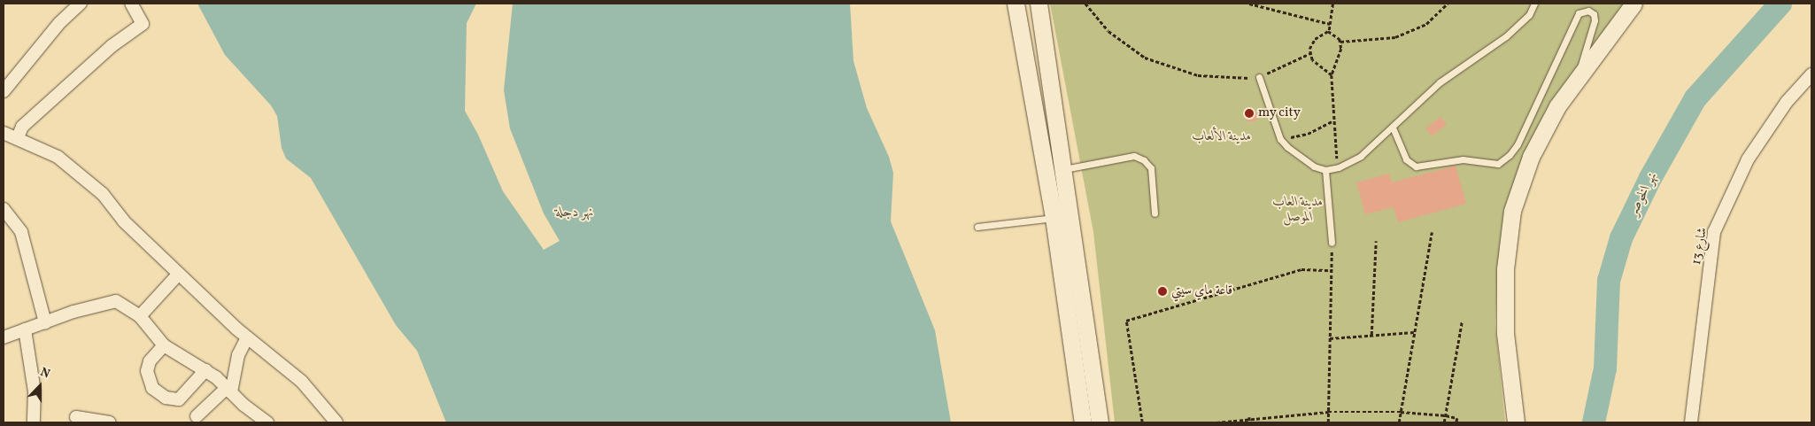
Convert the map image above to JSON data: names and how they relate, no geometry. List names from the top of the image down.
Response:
{
  "streets": {
    "street": ["شارع 13"]
  },
  "water": ["نهر الخوصر", "نهر دجلة"],
  "parks": ["مدينة الألعاب", "مدينة العاب الموصل"],
  "places": ["my city", "قاعة ماي سيتي"],
  "north": "top"
}
